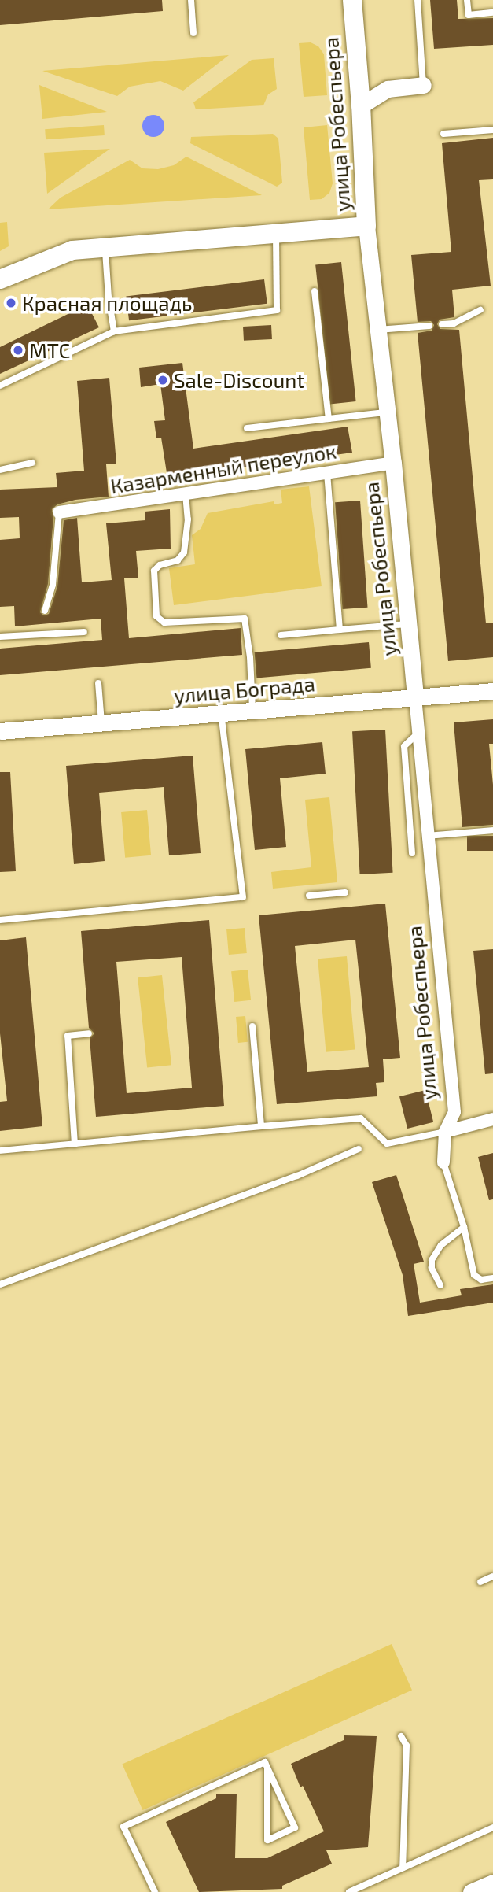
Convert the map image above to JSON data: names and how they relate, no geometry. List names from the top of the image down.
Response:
{
  "streets": {
    "main road": ["улица Робеспьера", "улица Бограда"],
    "street": ["Казарменный переулок"]
  },
  "crossings": [
    ["улица Робеспьера", "Казарменный переулок"],
    ["улица Робеспьера", "улица Бограда"]
  ],
  "places": ["Красная площадь", "МТС", "Sale-Discount"]
}
